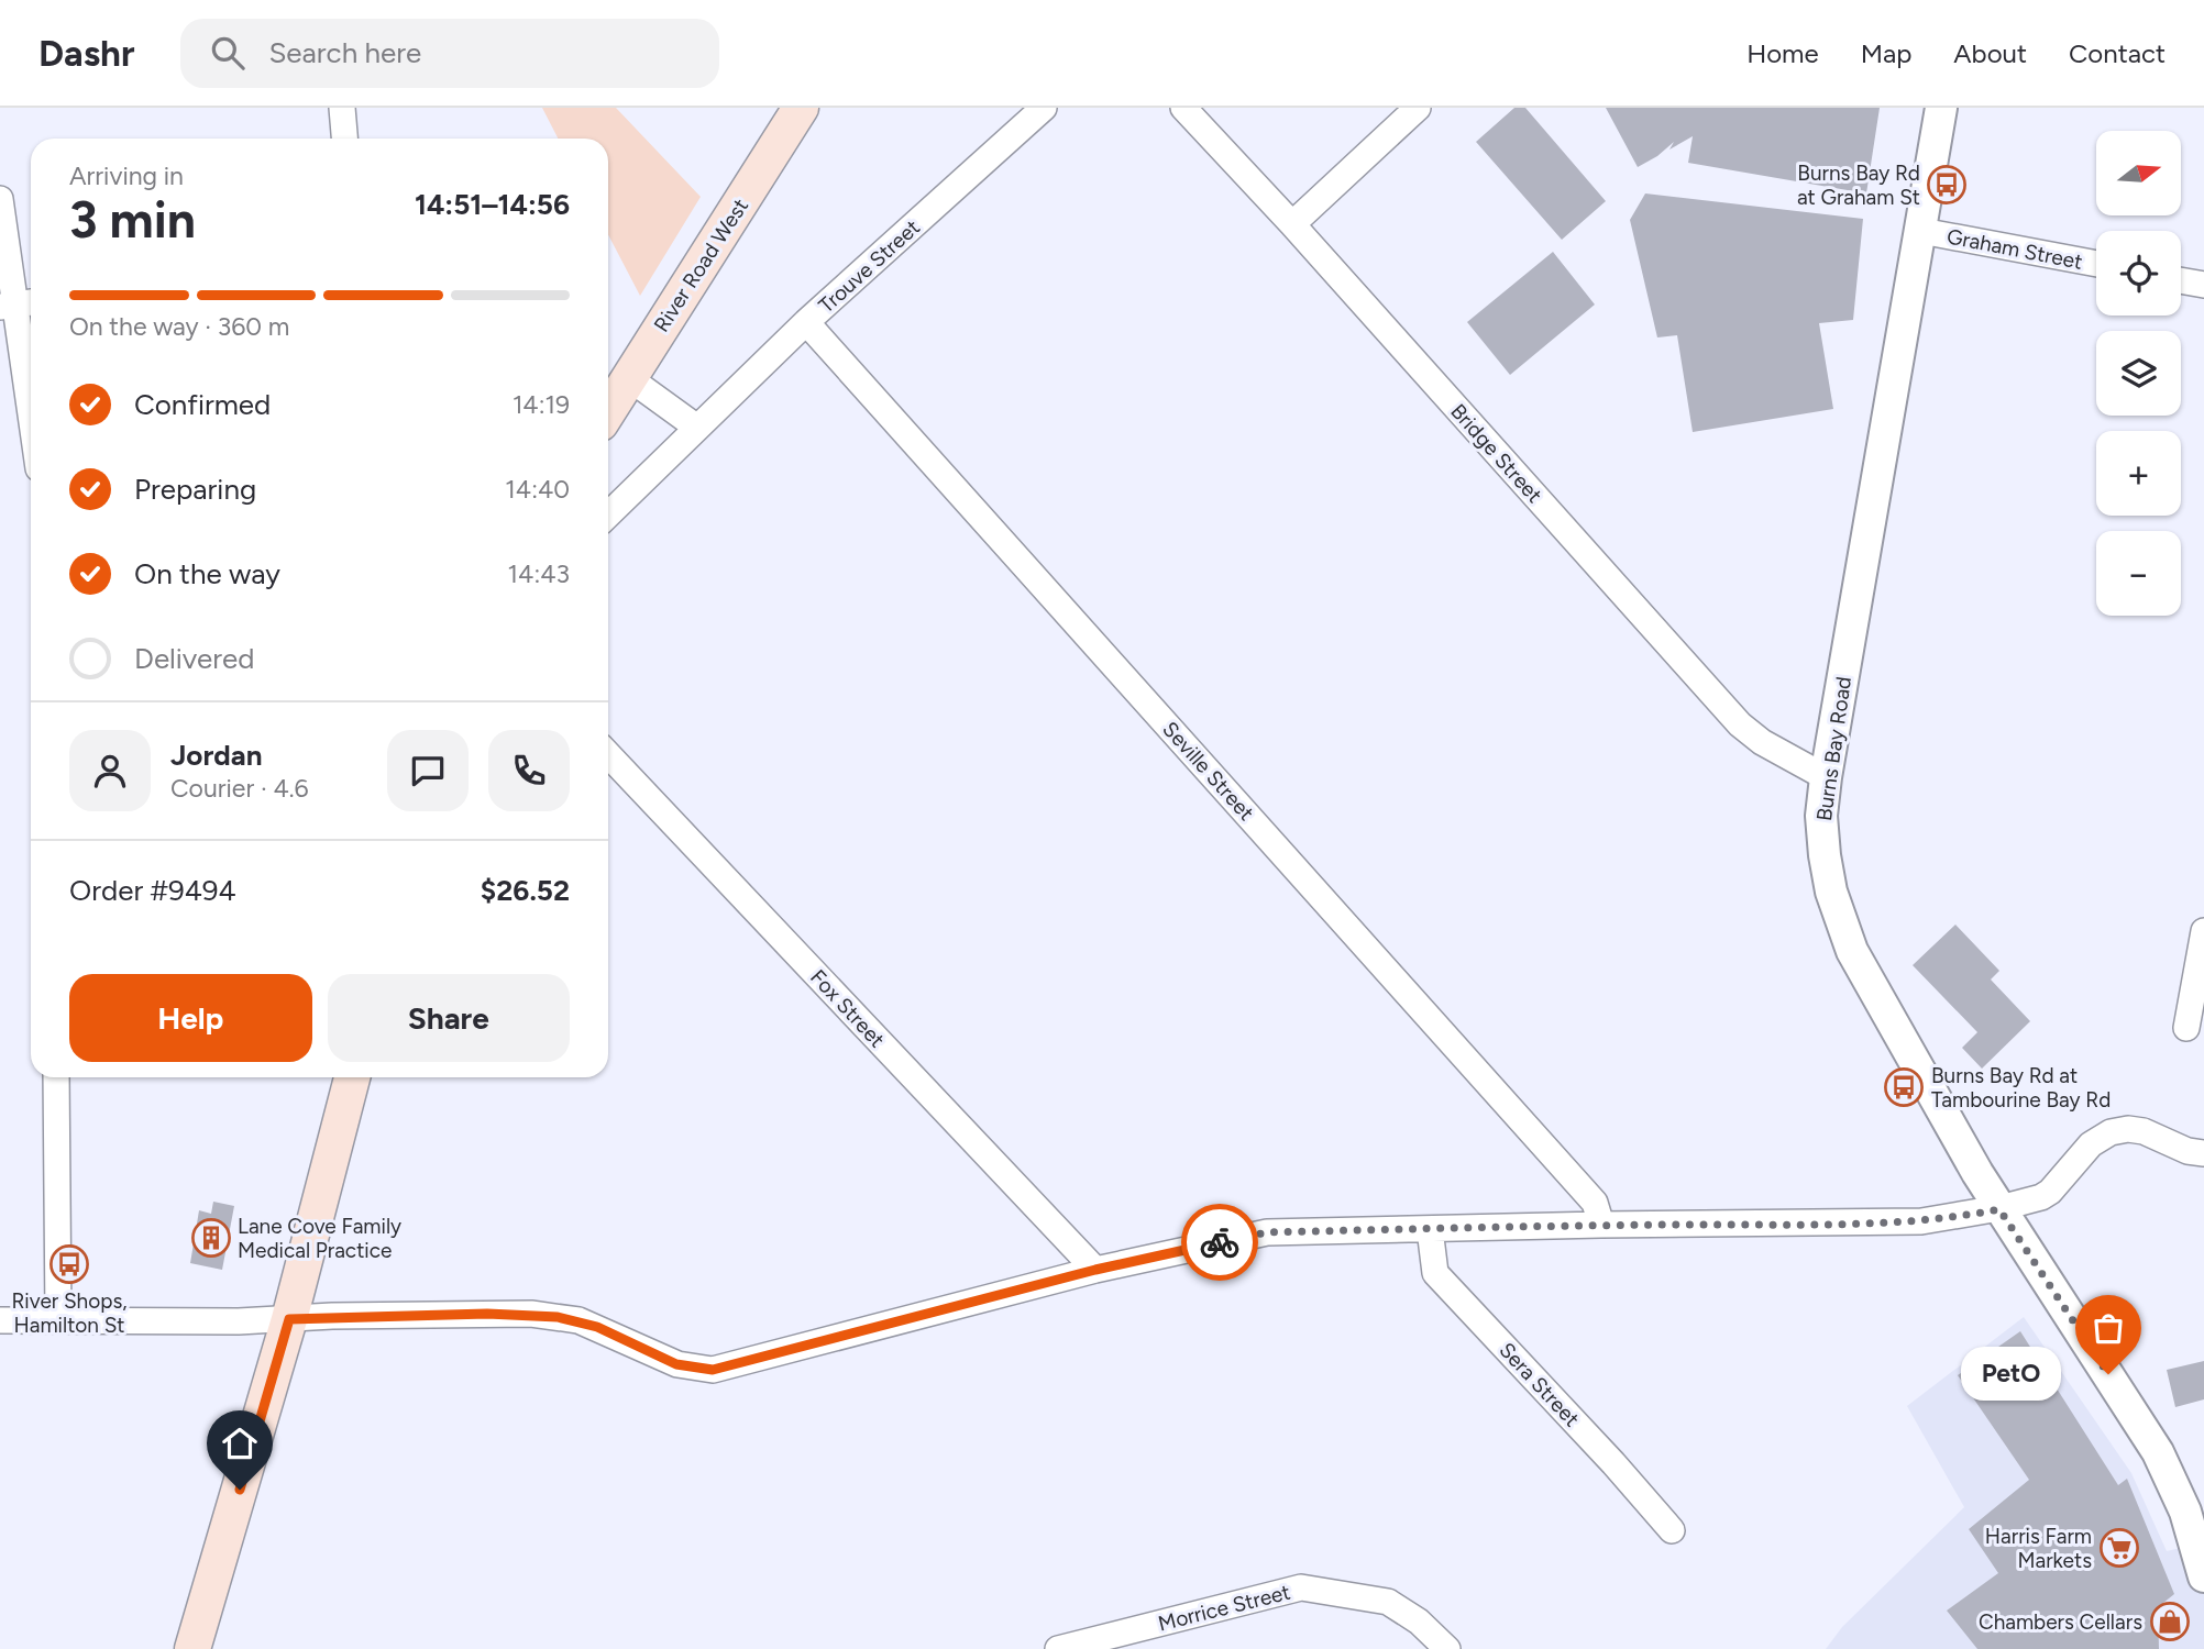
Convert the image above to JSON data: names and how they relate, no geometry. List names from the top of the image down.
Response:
{
  "streets": {
    "main road": ["River Road West"],
    "street": [
      "Graham Street",
      "Trouve Street",
      "Bridge Street",
      "Burns Bay Road",
      "Seville Street",
      "Fox Street",
      "Sera Street",
      "Morrice Street"
    ]
  },
  "crossings": [
    ["Graham Street", "Burns Bay Road"],
    ["Trouve Street", "Seville Street"],
    ["Bridge Street", "Burns Bay Road"]
  ],
  "places": {
    "bus stop": ["Burns Bay Rd at Graham St", "Burns Bay Rd at Tambourine Bay Rd", "River Shops, Hamilton St"],
    "building": ["Lane Cove Family Medical Practice"],
    "other": ["PetO"],
    "supermarket": ["Harris Farm Markets"],
    "shop": ["Chambers Cellars"]
  },
  "north": "right",
  "page": {
    "header": "Dashr",
    "search": "Search here",
    "nav": [
      "Home",
      "Map",
      "About",
      "Contact"
    ],
    "map_buttons": ["+", "−"],
    "heading": ["3 min", "Arriving in", "14:51–14:56"],
    "panel": [
      "Jordan",
      "Courier · 4.6",
      "Order #9494",
      "$26.52"
    ],
    "bar": "On the way · 360 m",
    "list": [
      ["Confirmed", "14:19"],
      ["Preparing", "14:40"],
      ["On the way", "14:43"],
      "Delivered"
    ],
    "buttons": ["Help", "Share"],
    "bubble": "PetO"
  }
}
